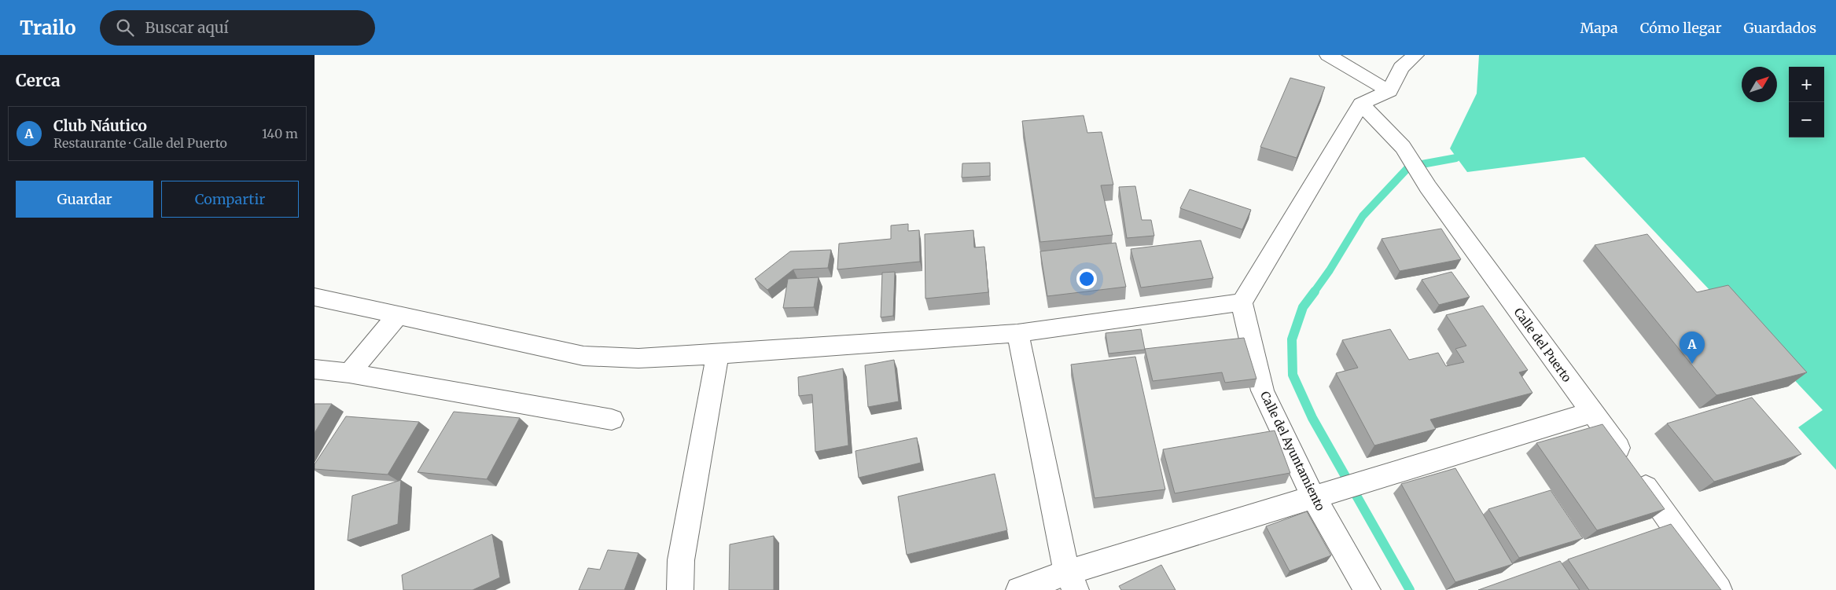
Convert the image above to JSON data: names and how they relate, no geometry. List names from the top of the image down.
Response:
{
  "streets": {
    "street": ["Calle del Puerto", "Calle del Ayuntamiento"]
  },
  "north": "top right",
  "page": {
    "header": "Trailo",
    "search": "Buscar aquí",
    "nav": ["Mapa", "Cómo llegar", "Guardados"],
    "heading": "Cerca",
    "map_buttons": ["+", "−"],
    "list": [
      {
        "mark": "A",
        "name": "Club Náutico",
        "note": "Restaurante · Calle del Puerto",
        "value": "140 m"
      }
    ],
    "buttons": ["Guardar", "Compartir"],
    "pins": "A"
  }
}
